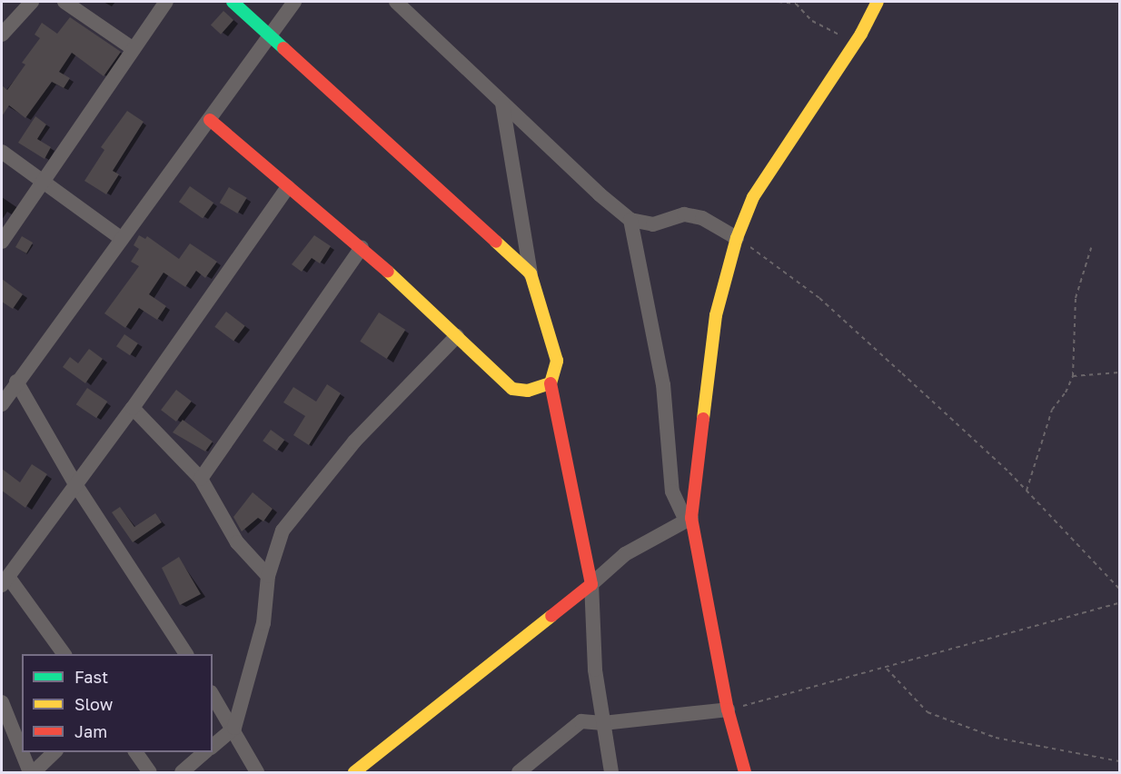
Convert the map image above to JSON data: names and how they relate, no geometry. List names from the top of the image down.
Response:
{
  "legend": ["Fast", "Slow", "Jam"]
}
